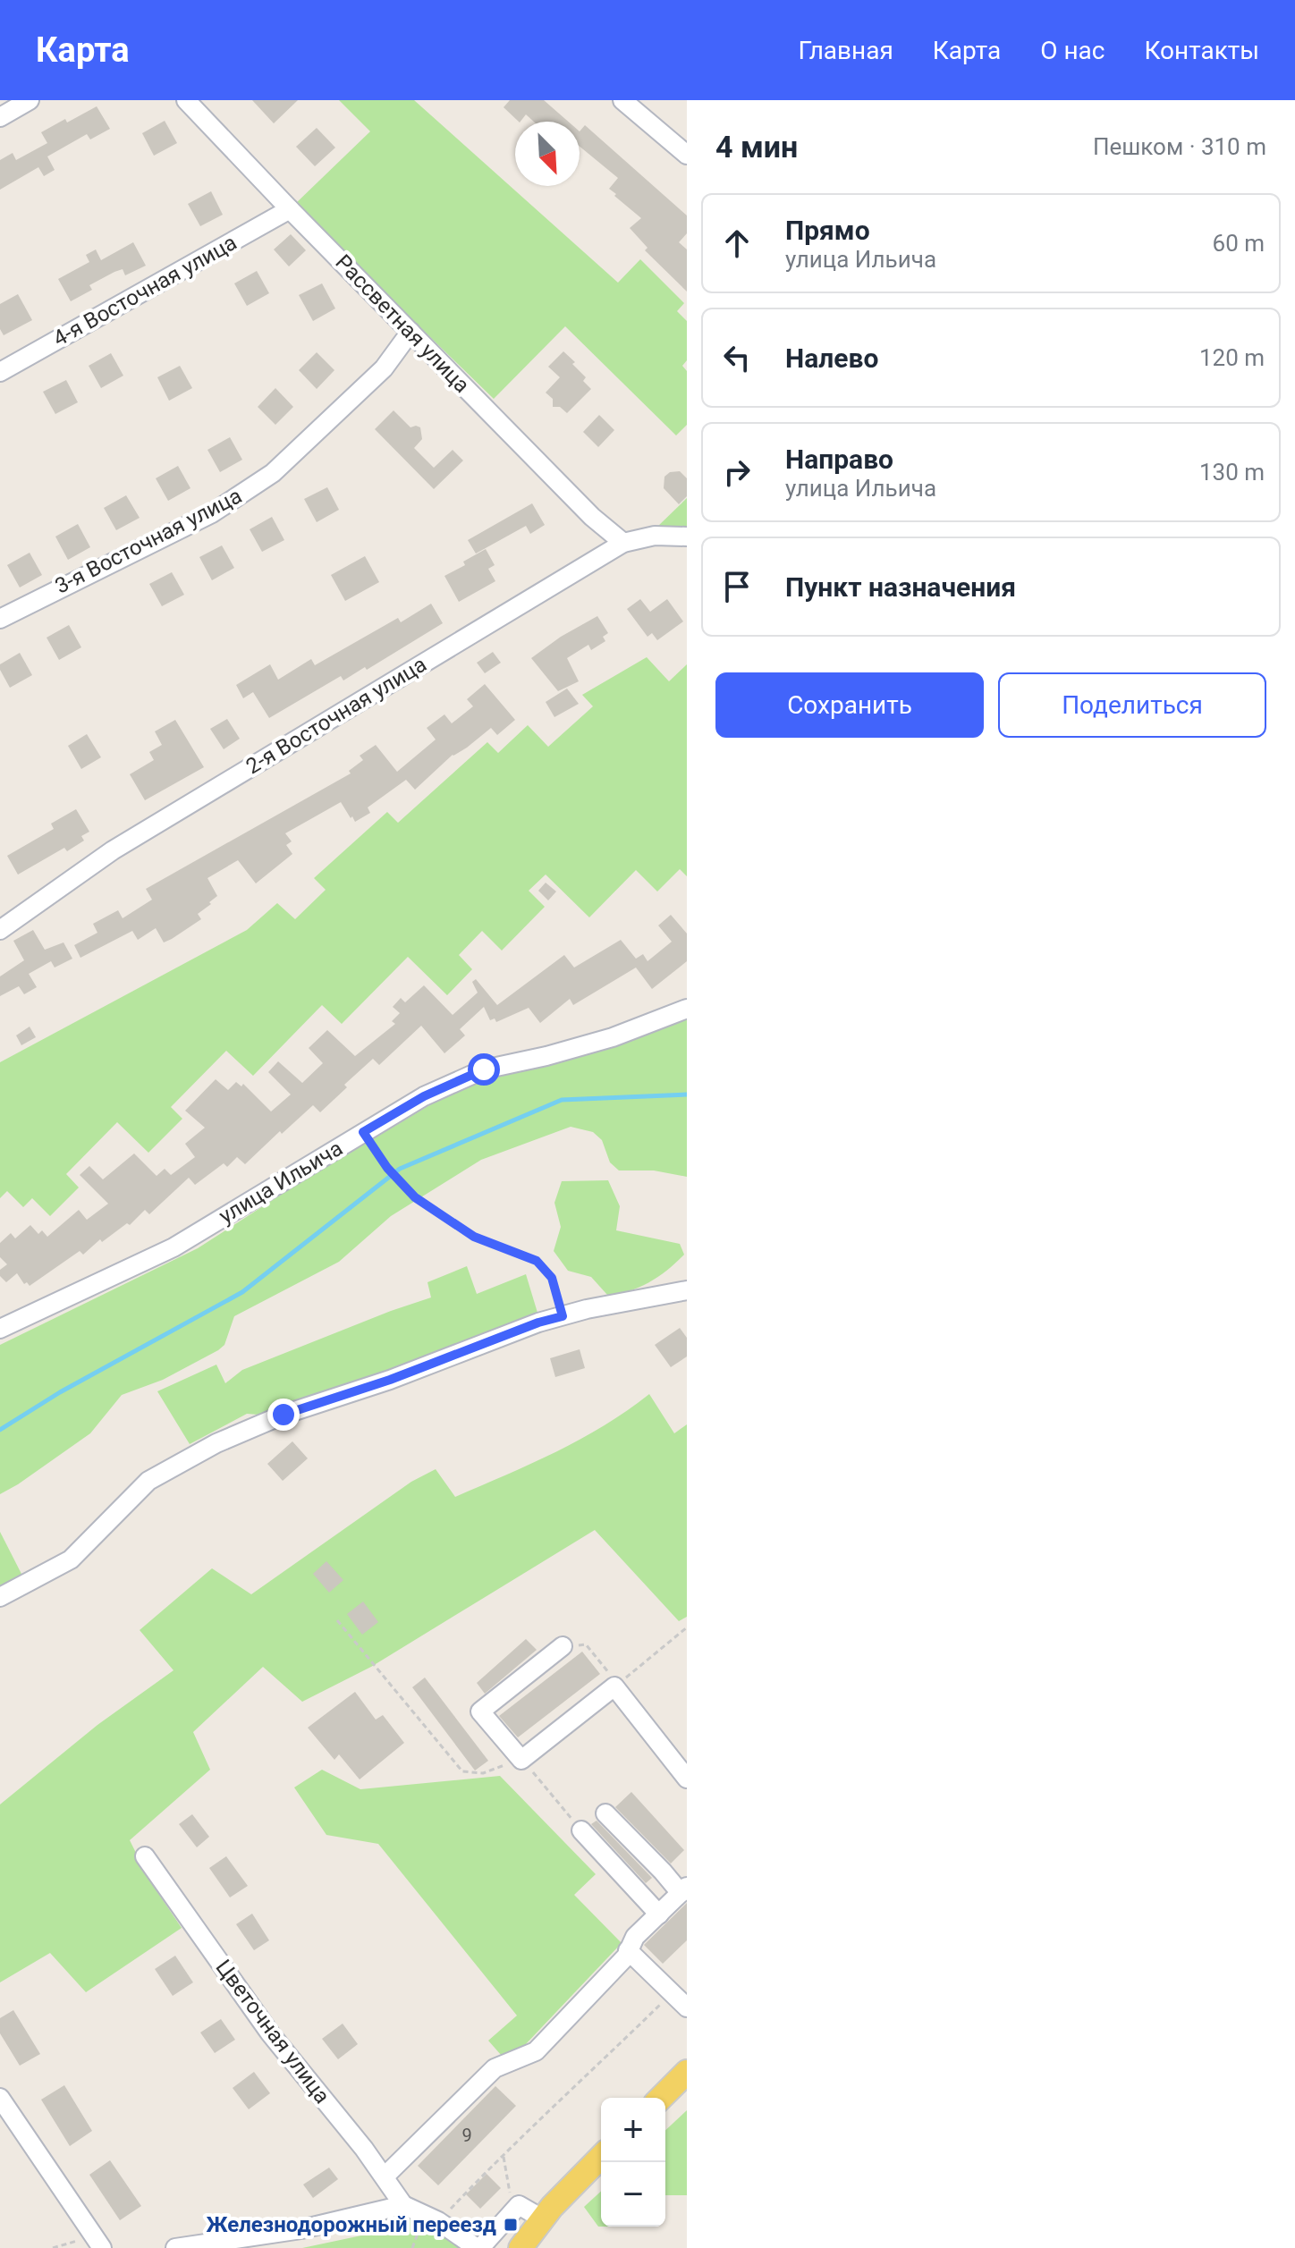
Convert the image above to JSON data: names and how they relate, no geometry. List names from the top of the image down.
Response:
{
  "streets": {
    "street": [
      "4-я Восточная улица",
      "Рассветная улица",
      "3-я Восточная улица",
      "2-я Восточная улица",
      "улица Ильича",
      "Цветочная улица"
    ]
  },
  "crossings": [
    ["4-я Восточная улица", "Рассветная улица"],
    ["Рассветная улица", "3-я Восточная улица"],
    ["Рассветная улица", "2-я Восточная улица"]
  ],
  "places": {
    "transit": ["Железнодорожный переезд"]
  },
  "house_numbers": ["9"],
  "north": "bottom right",
  "page": {
    "header": "Карта",
    "nav": [
      "Главная",
      "Карта",
      "О нас",
      "Контакты"
    ],
    "heading": ["4 мин", "Пешком · 310 m"],
    "list": [
      ["Прямо", "улица Ильича", "60 m"],
      ["Налево", "120 m"],
      ["Направо", "улица Ильича", "130 m"],
      "Пункт назначения"
    ],
    "buttons": ["Сохранить", "Поделиться"],
    "map_buttons": ["+", "−"]
  }
}
